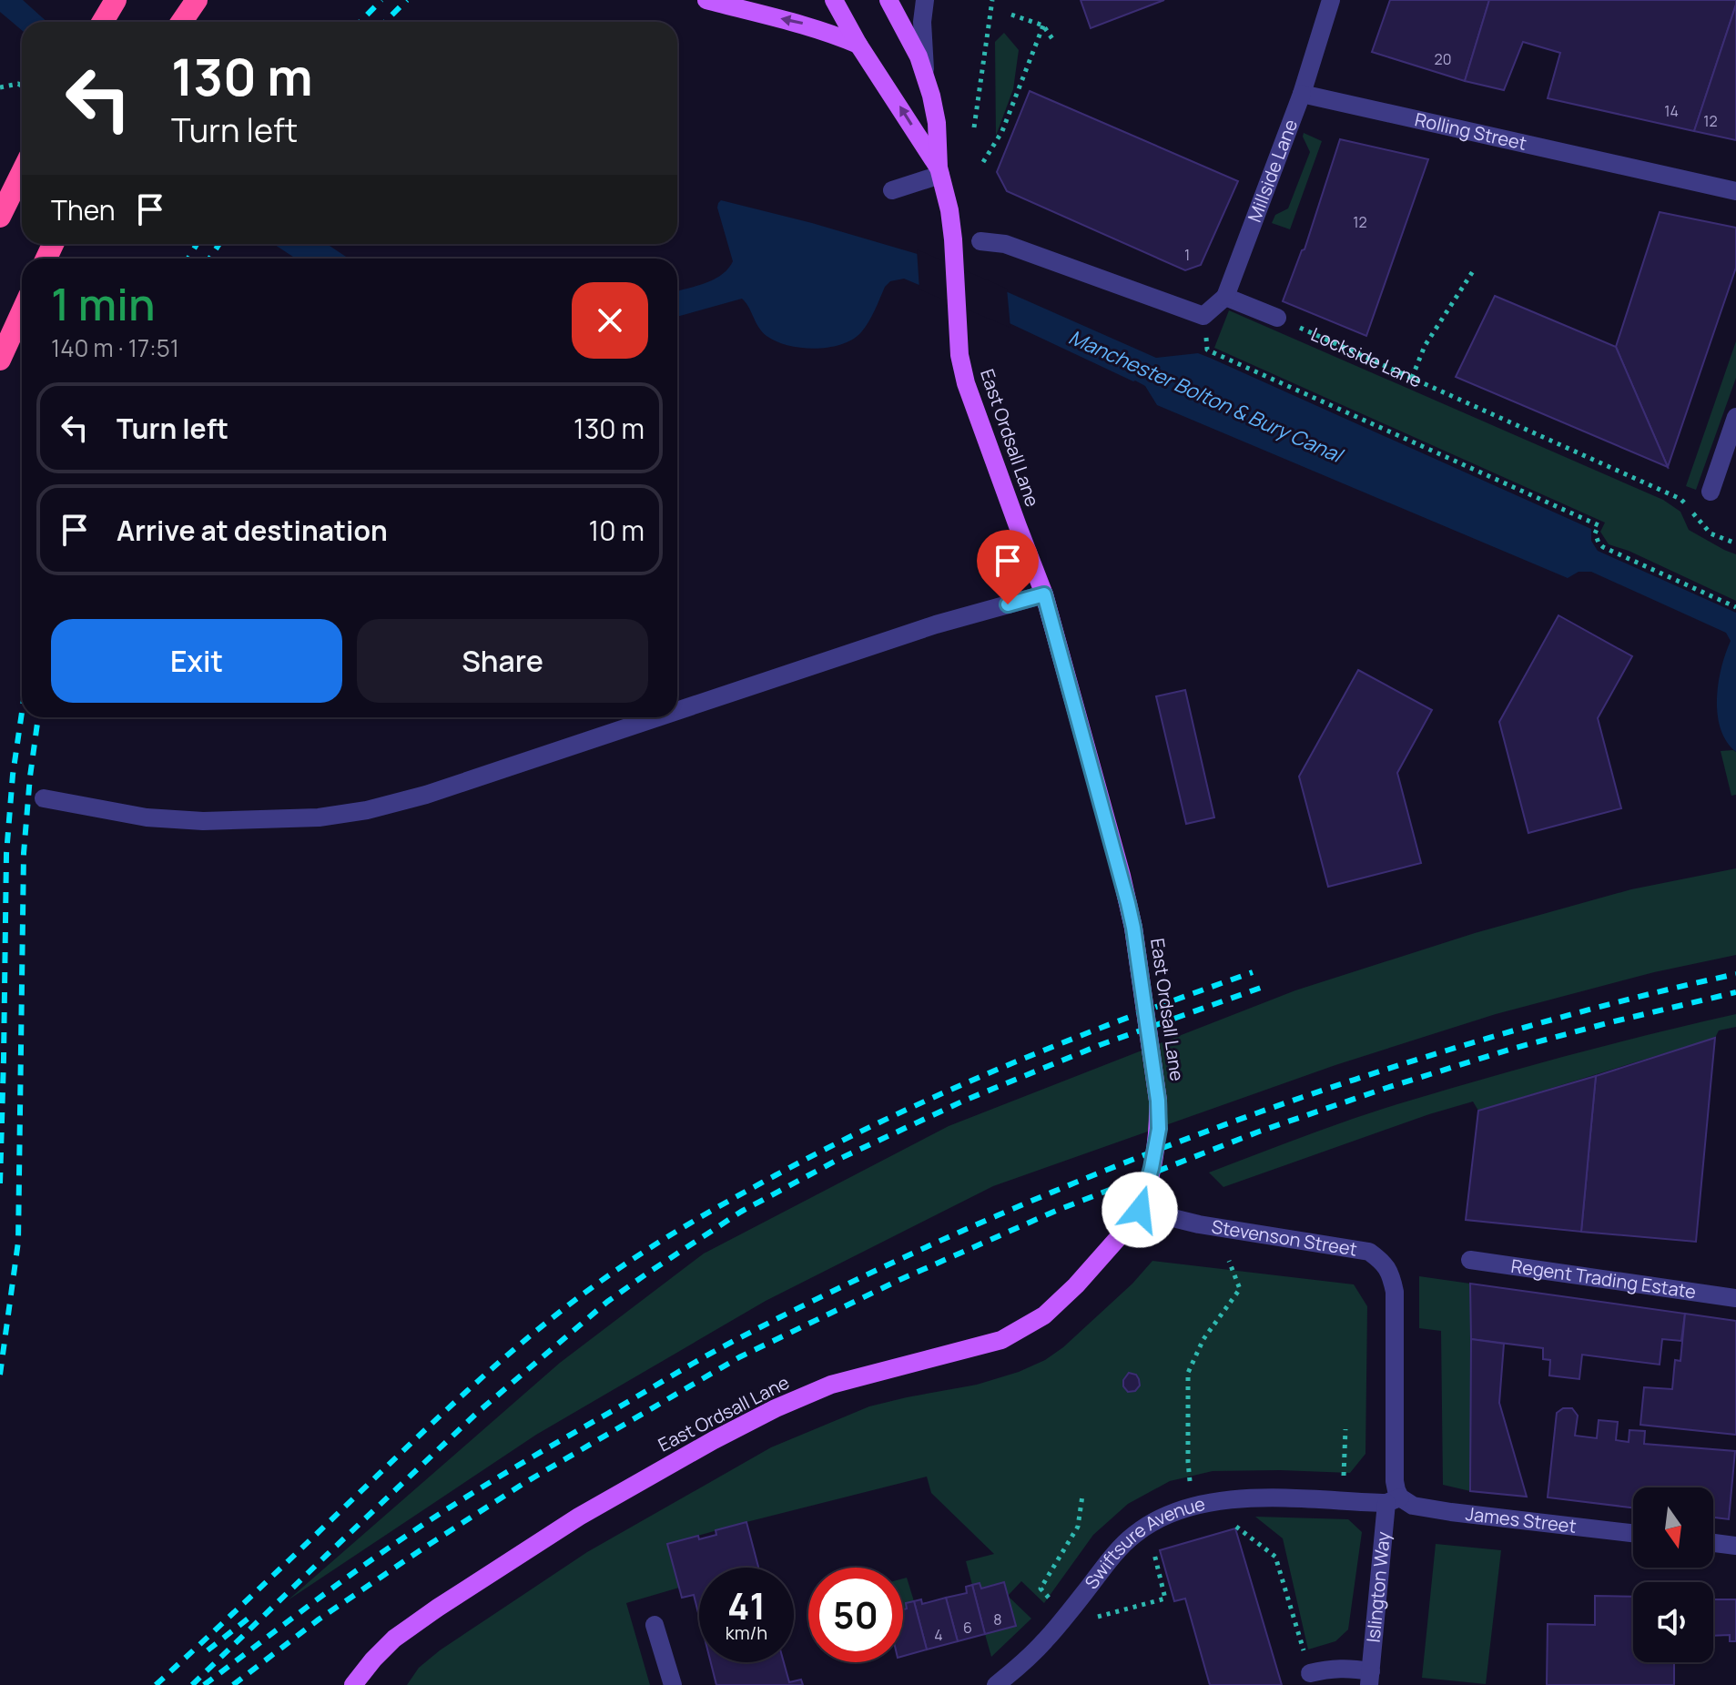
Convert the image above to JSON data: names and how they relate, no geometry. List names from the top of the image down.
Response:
{
  "streets": {
    "main road": ["East Ordsall Lane"],
    "street": [
      "Rolling Street",
      "Millside Lane",
      "Stevenson Street",
      "Regent Trading Estate",
      "James Street",
      "Swiftsure Avenue",
      "Islington Way"
    ],
    "path": ["Lockside Lane"]
  },
  "crossings": [
    ["Rolling Street", "Millside Lane"],
    ["East Ordsall Lane", "Stevenson Street"],
    ["Stevenson Street", "James Street"],
    ["Stevenson Street", "Islington Way"],
    ["James Street", "Swiftsure Avenue"],
    ["James Street", "Islington Way"]
  ],
  "water": ["Manchester Bolton & Bury Canal"],
  "house_numbers": [
    "20",
    "14",
    "12",
    "12",
    "1",
    "8",
    "6",
    "4"
  ],
  "north": "bottom",
  "page": {
    "turn": ["130 m", "Turn left"],
    "then": "Then",
    "heading": ["1 min", "140 m · 17:51"],
    "list": [
      {
        "name": "Turn left",
        "value": "130 m"
      },
      {
        "name": "Arrive at destination",
        "value": "10 m"
      }
    ],
    "buttons": ["Exit", "Share"],
    "speed": "41 km/h",
    "limit": "50"
  }
}
